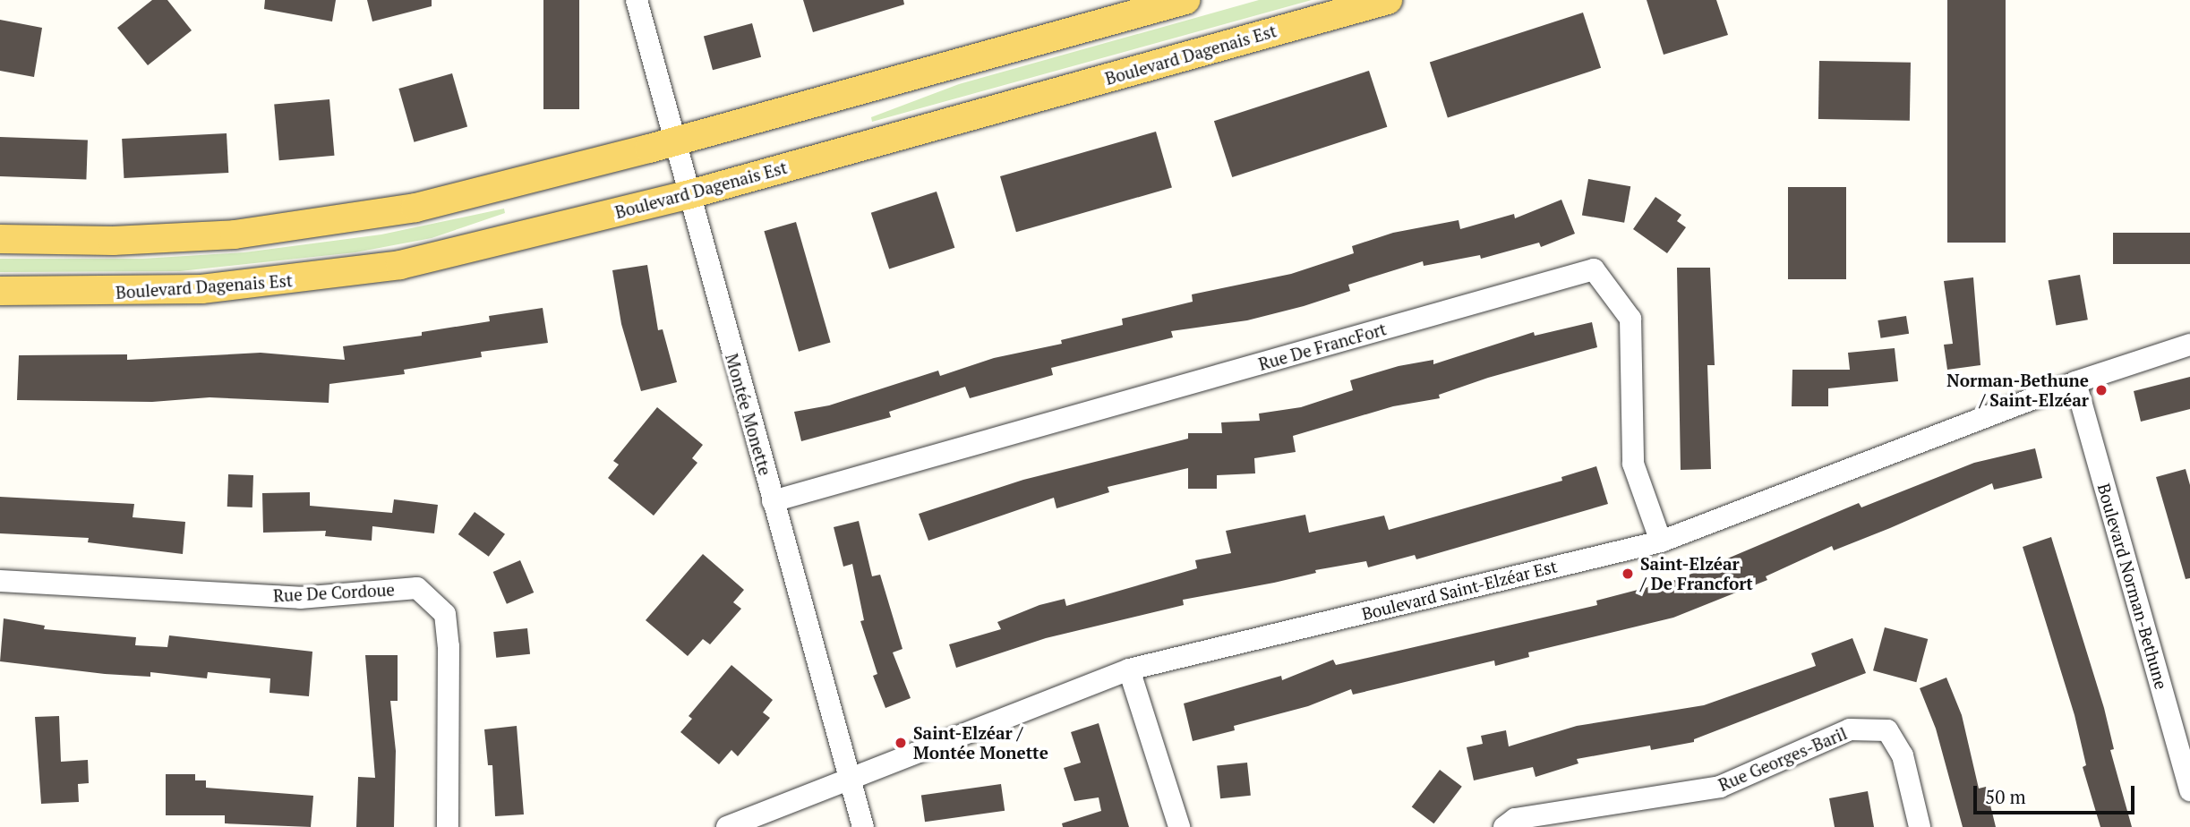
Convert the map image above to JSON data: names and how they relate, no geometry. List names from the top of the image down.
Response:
{
  "streets": {
    "main road": ["Boulevard Dagenais Est"],
    "street": [
      "Rue De FrancFort",
      "Montée Monette",
      "Boulevard Norman-Bethune",
      "Boulevard Saint-Elzéar Est",
      "Rue De Cordoue",
      "Rue Georges-Baril"
    ]
  },
  "crossings": [
    ["Boulevard Dagenais Est", "Montée Monette"],
    ["Rue De FrancFort", "Montée Monette"],
    ["Rue De FrancFort", "Boulevard Saint-Elzéar Est"],
    ["Montée Monette", "Boulevard Saint-Elzéar Est"],
    ["Boulevard Norman-Bethune", "Boulevard Saint-Elzéar Est"]
  ],
  "places": ["Norman-Bethune / Saint-Elzéar", "Saint-Elzéar / De Francfort", "Saint-Elzéar / Montée Monette"],
  "scale_bar": "50 m"
}
